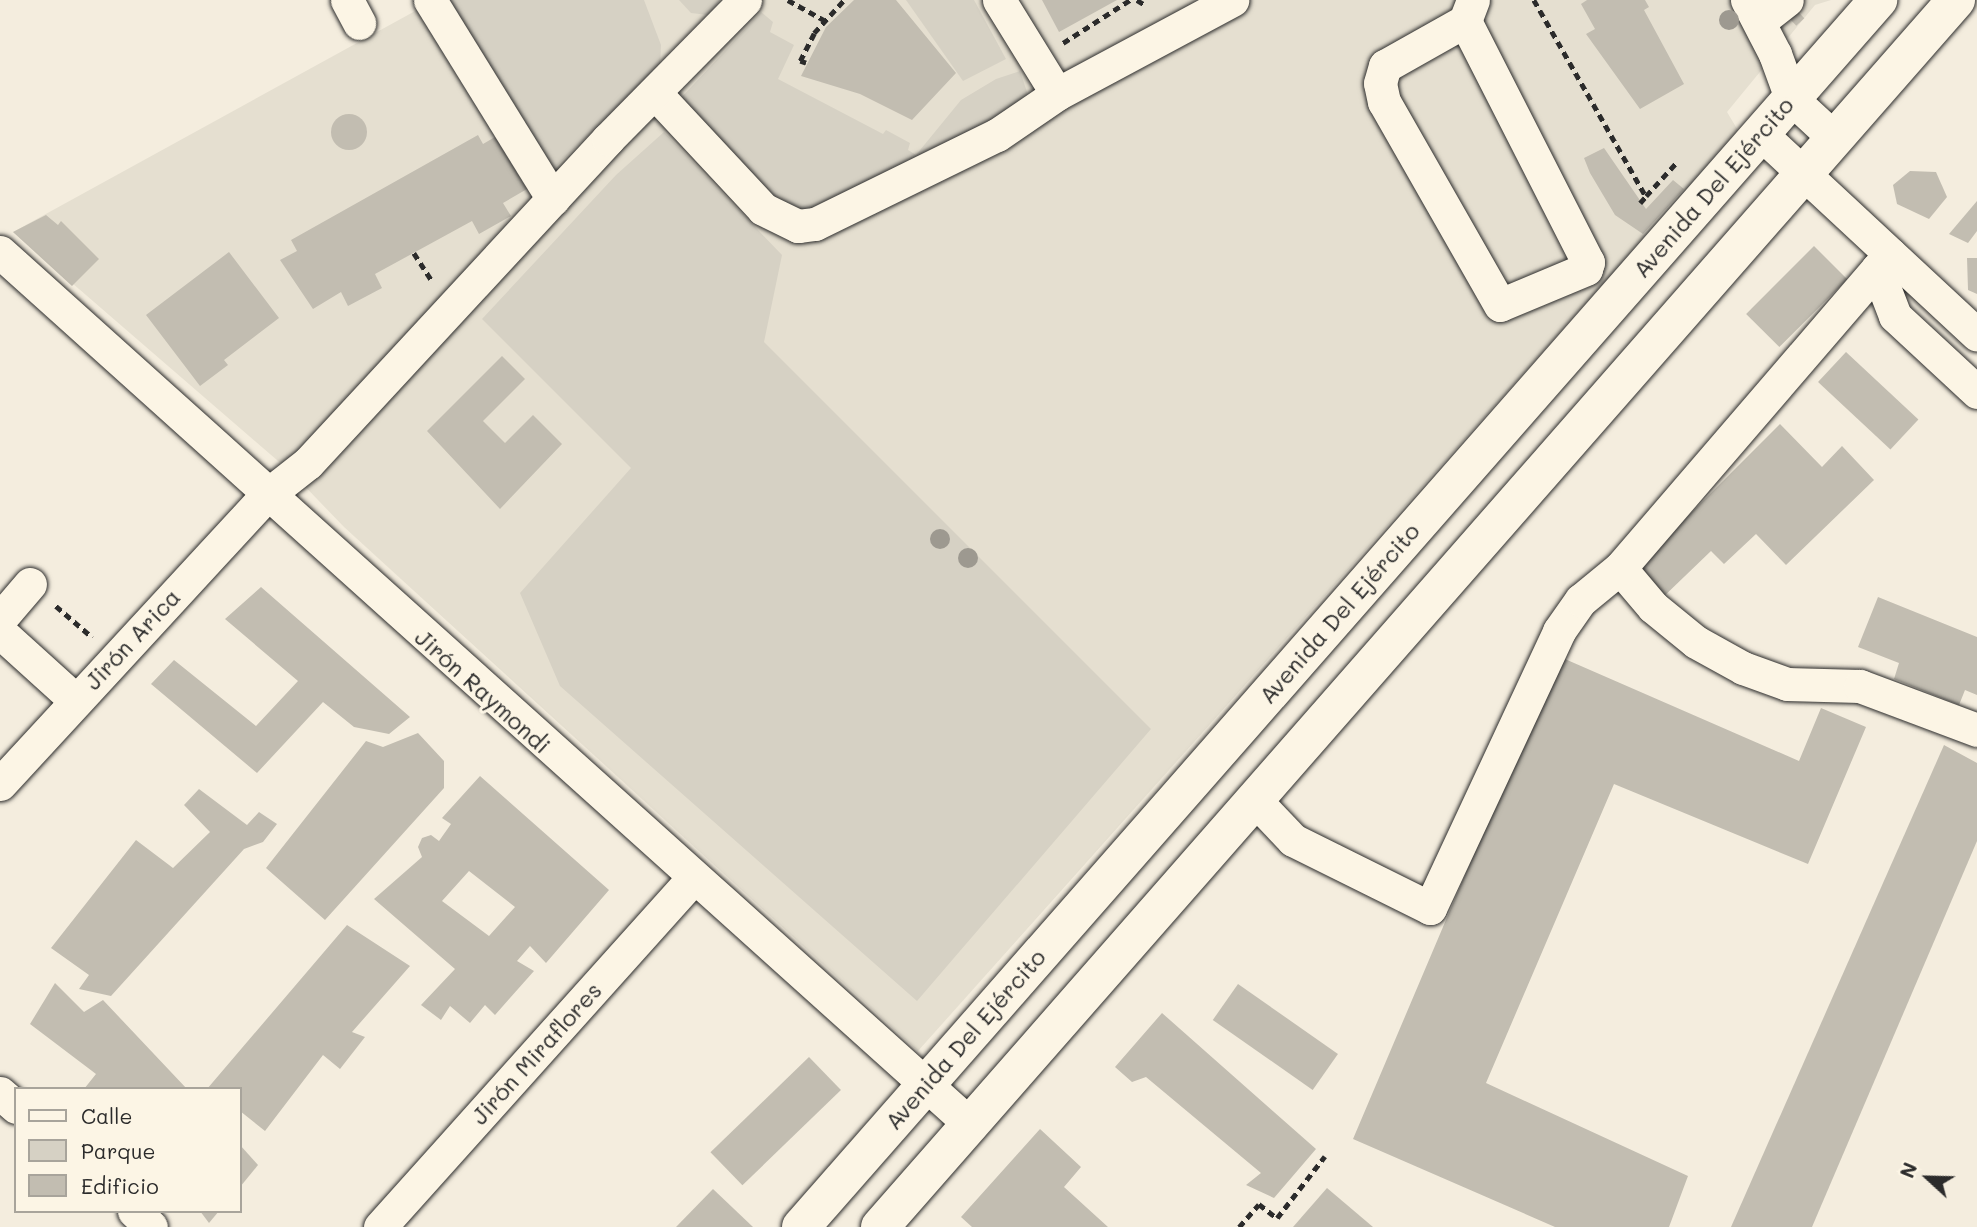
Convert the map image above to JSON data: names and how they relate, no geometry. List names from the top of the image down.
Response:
{
  "streets": {
    "main road": ["Avenida Del Ejército"],
    "street": ["Jirón Arica", "Jirón Raymondi", "Jirón Miraflores"]
  },
  "crossings": [
    ["Avenida Del Ejército", "Jirón Raymondi"],
    ["Jirón Arica", "Jirón Raymondi"],
    ["Jirón Raymondi", "Jirón Miraflores"]
  ],
  "legend": ["Calle", "Parque", "Edificio"],
  "north": "left"
}
